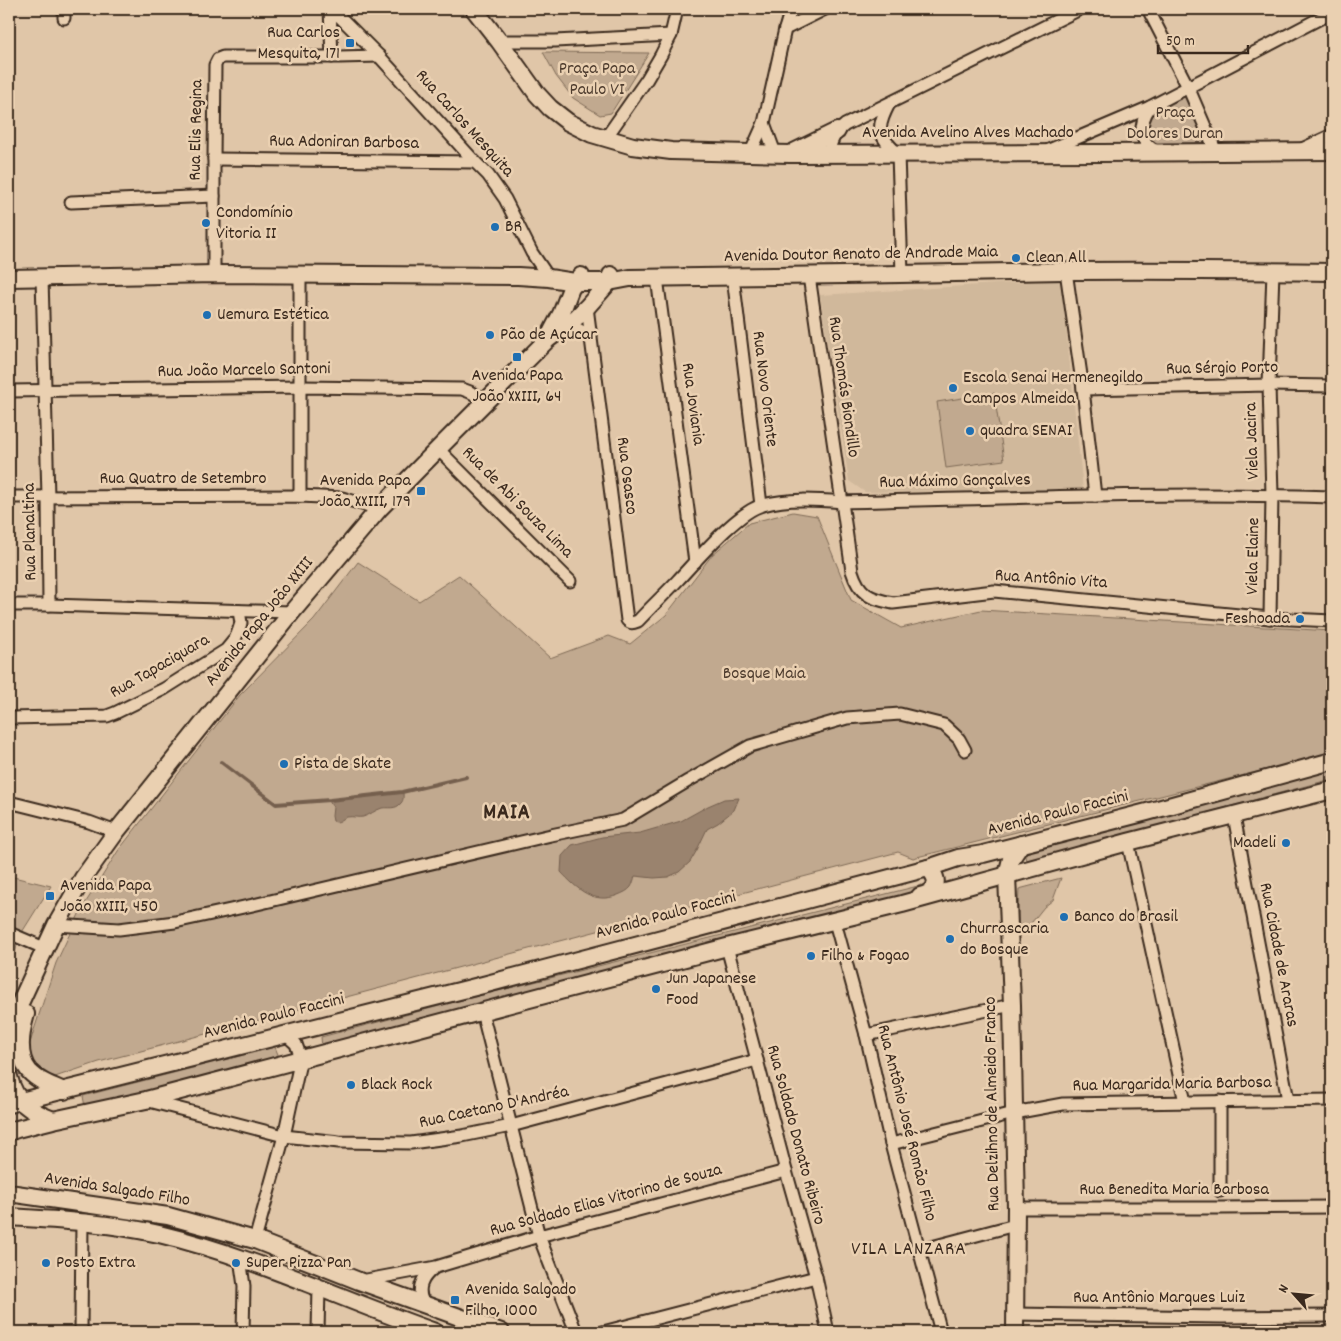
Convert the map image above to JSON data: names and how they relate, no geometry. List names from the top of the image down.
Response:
{
  "streets": {
    "street": [
      "Rua Carlos Mesquita",
      "Rua Elis Regina",
      "Avenida Avelino Alves Machado",
      "Rua Adoniran Barbosa",
      "Avenida Doutor Renato de Andrade Maia",
      "Rua Sérgio Porto",
      "Rua João Marcelo Santoni",
      "Rua Thomás Biondillo",
      "Rua Novo Oriente",
      "Rua Joviania",
      "Viela Jacira",
      "Rua Osasco",
      "Rua Quatro de Setembro",
      "Rua Máximo Gonçalves",
      "Rua de Abi Souza Lima",
      "Rua Planaltina",
      "Viela Elaine",
      "Rua Antônio Vita",
      "Avenida Papa João XXIII",
      "Rua Tapaciquara",
      "Avenida Paulo Faccini",
      "Rua Cidade de Araras",
      "Rua Margarida Maria Barbosa",
      "Rua Delzihno de Almeido Franco",
      "Rua Caetano D'Andréa",
      "Rua Antônio José Romão Filho",
      "Rua Soldado Donato Ribeiro",
      "Avenida Salgado Filho",
      "Rua Benedita Maria Barbosa",
      "Rua Soldado Elias Vitorino de Souza",
      "Rua Antônio Marques Luiz"
    ]
  },
  "crossings": [
    ["Rua Carlos Mesquita", "Rua Elis Regina"],
    ["Rua Carlos Mesquita", "Rua Adoniran Barbosa"],
    ["Rua Carlos Mesquita", "Avenida Doutor Renato de Andrade Maia"],
    ["Rua Elis Regina", "Rua Adoniran Barbosa"],
    ["Rua Elis Regina", "Avenida Doutor Renato de Andrade Maia"],
    ["Avenida Doutor Renato de Andrade Maia", "Rua Thomás Biondillo"],
    ["Avenida Doutor Renato de Andrade Maia", "Rua Novo Oriente"],
    ["Avenida Doutor Renato de Andrade Maia", "Rua Joviania"],
    ["Avenida Doutor Renato de Andrade Maia", "Viela Jacira"],
    ["Avenida Doutor Renato de Andrade Maia", "Rua Planaltina"],
    ["Avenida Doutor Renato de Andrade Maia", "Avenida Papa João XXIII"],
    ["Rua Sérgio Porto", "Viela Jacira"],
    ["Rua João Marcelo Santoni", "Rua Planaltina"],
    ["Rua João Marcelo Santoni", "Avenida Papa João XXIII"],
    ["Rua Thomás Biondillo", "Rua Máximo Gonçalves"],
    ["Rua Thomás Biondillo", "Rua Antônio Vita"],
    ["Rua Novo Oriente", "Rua Máximo Gonçalves"],
    ["Rua Joviania", "Rua Máximo Gonçalves"],
    ["Viela Jacira", "Rua Máximo Gonçalves"],
    ["Viela Jacira", "Viela Elaine"],
    ["Rua Osasco", "Rua Máximo Gonçalves"],
    ["Rua Osasco", "Avenida Papa João XXIII"],
    ["Rua Quatro de Setembro", "Rua Planaltina"],
    ["Rua Quatro de Setembro", "Avenida Papa João XXIII"],
    ["Rua Máximo Gonçalves", "Viela Elaine"],
    ["Rua Máximo Gonçalves", "Rua Antônio Vita"],
    ["Rua de Abi Souza Lima", "Avenida Papa João XXIII"],
    ["Viela Elaine", "Rua Antônio Vita"],
    ["Avenida Papa João XXIII", "Avenida Paulo Faccini"],
    ["Rua Cidade de Araras", "Rua Margarida Maria Barbosa"],
    ["Rua Margarida Maria Barbosa", "Rua Delzihno de Almeido Franco"],
    ["Rua Margarida Maria Barbosa", "Rua Antônio José Romão Filho"],
    ["Rua Delzihno de Almeido Franco", "Rua Benedita Maria Barbosa"],
    ["Rua Delzihno de Almeido Franco", "Rua Antônio Marques Luiz"],
    ["Rua Caetano D'Andréa", "Rua Soldado Donato Ribeiro"],
    ["Rua Soldado Donato Ribeiro", "Rua Soldado Elias Vitorino de Souza"],
    ["Avenida Salgado Filho", "Rua Soldado Elias Vitorino de Souza"]
  ],
  "districts": ["MAIA", "VILA LANZARA"],
  "parks": ["Praça Papa Paulo VI", "Praça Dolores Duran", "Bosque Maia"],
  "places": {
    "transit": [
      "Rua Carlos Mesquita, 171",
      "Avenida Papa João XXIII, 64",
      "Avenida Papa João XXIII, 179",
      "Avenida Papa João XXIII, 450",
      "Avenida Salgado Filho, 1000"
    ],
    "other": [
      "Condomínio Vitoria II",
      "BR",
      "Clean All",
      "Uemura Estética",
      "Pão de Açúcar",
      "Escola Senai Hermenegildo Campos Almeida",
      "quadra SENAI",
      "Feshoada",
      "Pista de Skate",
      "Madeli",
      "Banco do Brasil",
      "Churrascaria do Bosque",
      "Filho & Fogao",
      "Jun Japanese Food",
      "Black Rock",
      "Posto Extra",
      "Super Pizza Pan"
    ]
  },
  "scale_bar": "50 m",
  "north": "top left"
}
